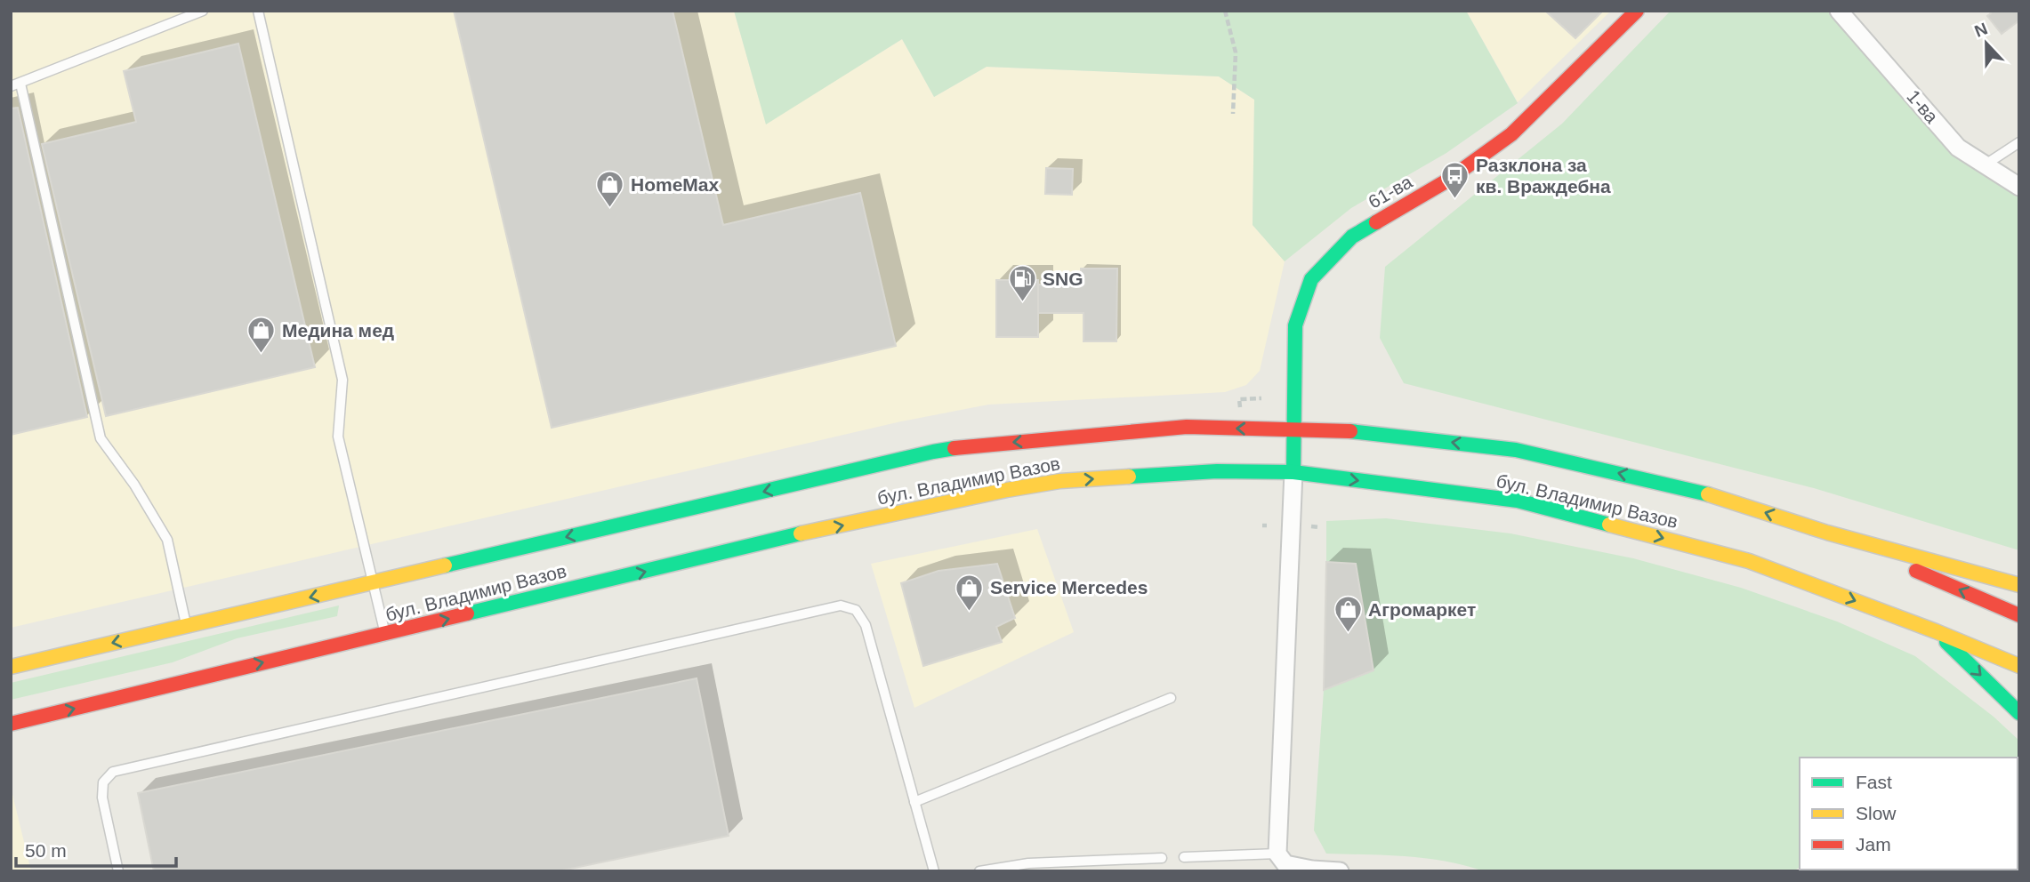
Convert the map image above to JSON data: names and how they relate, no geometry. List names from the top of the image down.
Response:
{
  "streets": {
    "main road": ["61-ва", "бул. Владимир Вазов"],
    "street": ["1-ва"]
  },
  "crossings": [
    ["61-ва", "бул. Владимир Вазов"]
  ],
  "places": {
    "bus stop": ["Разклона за кв. Враждебна"],
    "shop": [
      "HomeMax",
      "Медина мед",
      "Service Mercedes",
      "Агромаркет"
    ],
    "fuel station": ["SNG"]
  },
  "legend": ["Fast", "Slow", "Jam"],
  "scale_bar": "50 m",
  "north": "top"
}
